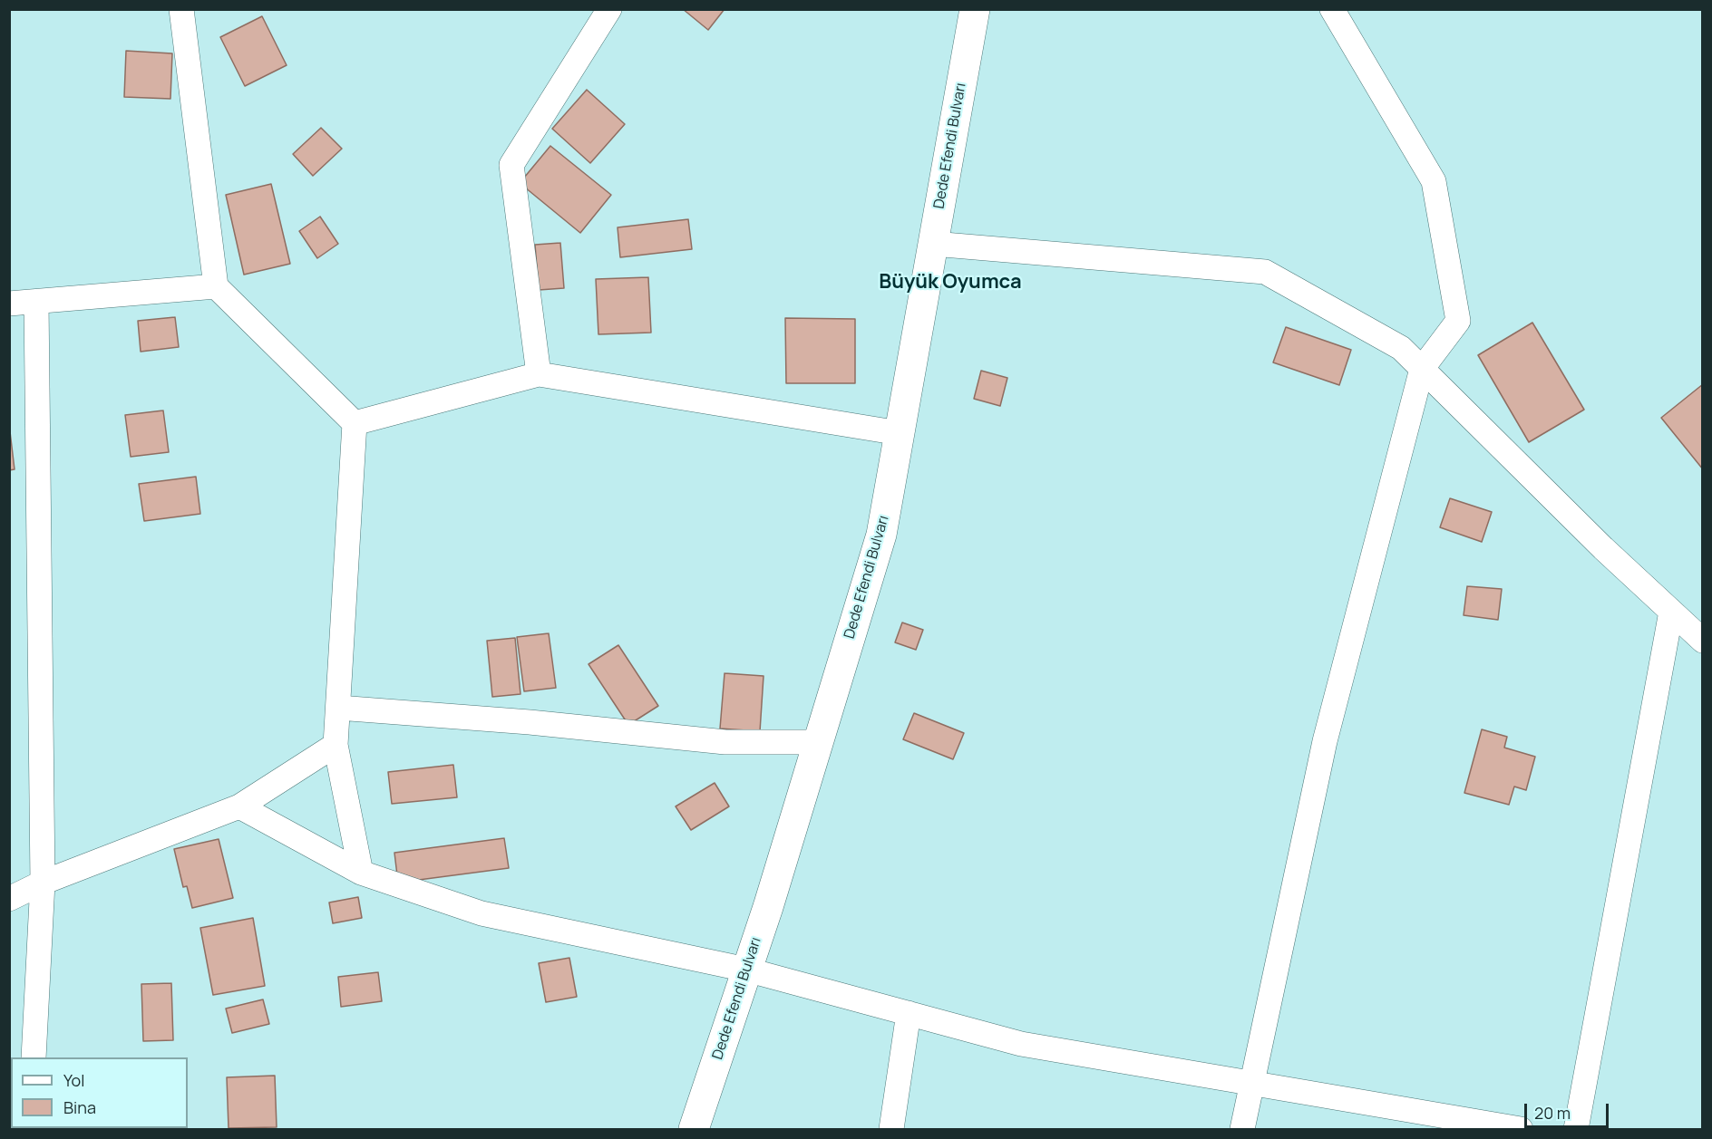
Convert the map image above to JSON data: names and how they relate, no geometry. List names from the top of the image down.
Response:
{
  "streets": {
    "street": ["Dede Efendi Bulvarı"]
  },
  "districts": ["Büyük Oyumca"],
  "legend": ["Yol", "Bina"],
  "scale_bar": "20 m"
}
